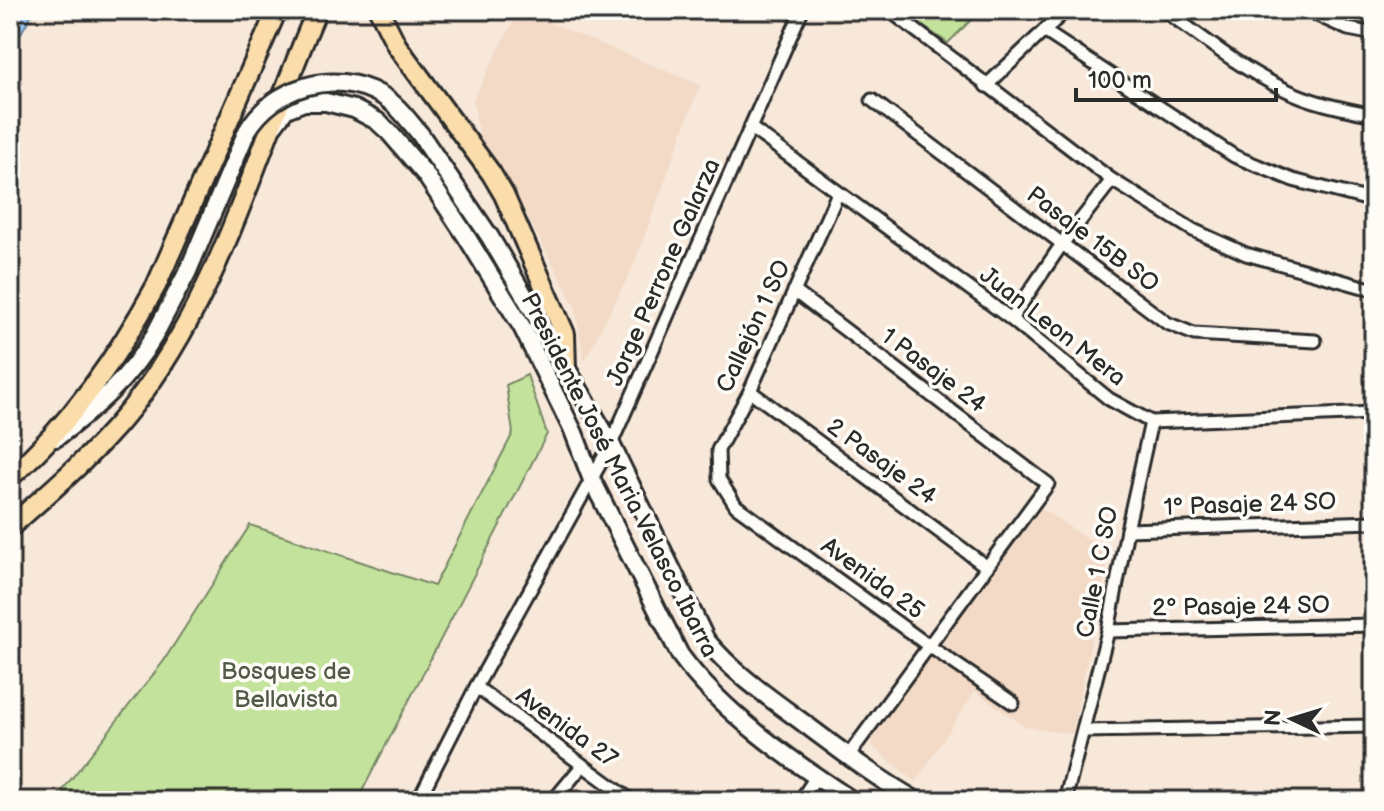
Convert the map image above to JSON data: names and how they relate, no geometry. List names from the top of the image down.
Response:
{
  "streets": {
    "main road": ["Presidente José Maria Velasco Ibarra"],
    "street": [
      "Pasaje 15B SO",
      "Jorge Perrone Galarza",
      "Callejón 1 SO",
      "Juan Leon Mera",
      "1 Pasaje 24",
      "2 Pasaje 24",
      "1º Pasaje 24 SO",
      "Calle 1 C SO",
      "Avenida 25",
      "2º Pasaje 24 SO",
      "Avenida 27"
    ]
  },
  "crossings": [
    ["Jorge Perrone Galarza", "Juan Leon Mera"],
    ["Jorge Perrone Galarza", "Presidente José Maria Velasco Ibarra"],
    ["Jorge Perrone Galarza", "Avenida 27"],
    ["Callejón 1 SO", "Juan Leon Mera"],
    ["Callejón 1 SO", "1 Pasaje 24"],
    ["Callejón 1 SO", "2 Pasaje 24"],
    ["Callejón 1 SO", "Avenida 25"],
    ["Juan Leon Mera", "Calle 1 C SO"],
    ["1 Pasaje 24", "2 Pasaje 24"],
    ["1º Pasaje 24 SO", "Calle 1 C SO"],
    ["Calle 1 C SO", "2º Pasaje 24 SO"]
  ],
  "parks": ["Bosques de Bellavista"],
  "scale_bar": "100 m",
  "north": "left"
}
